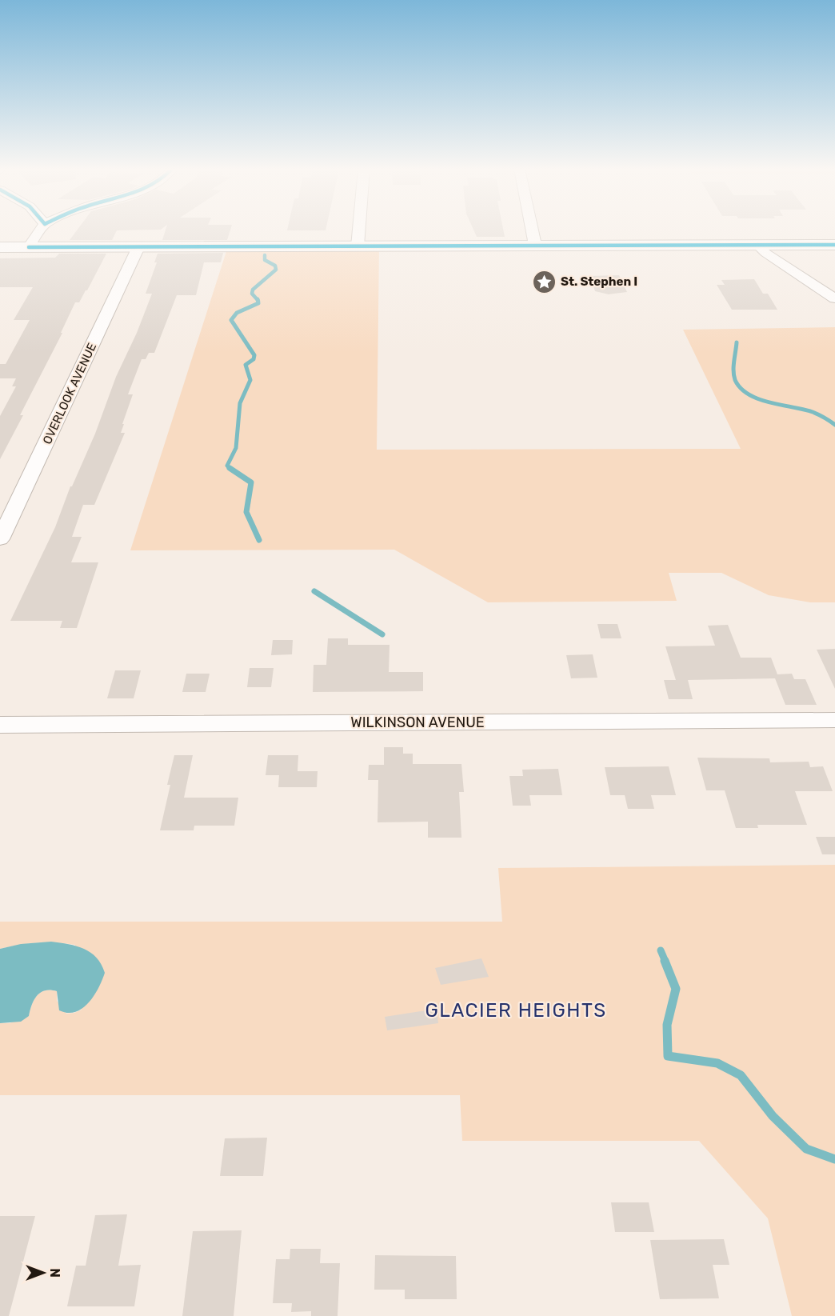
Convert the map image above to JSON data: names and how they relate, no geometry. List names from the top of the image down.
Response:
{
  "streets": {
    "street": ["OVERLOOK AVENUE", "WILKINSON AVENUE"]
  },
  "districts": ["GLACIER HEIGHTS"],
  "places": {
    "place": ["St. Stephen I"]
  },
  "north": "right"
}
